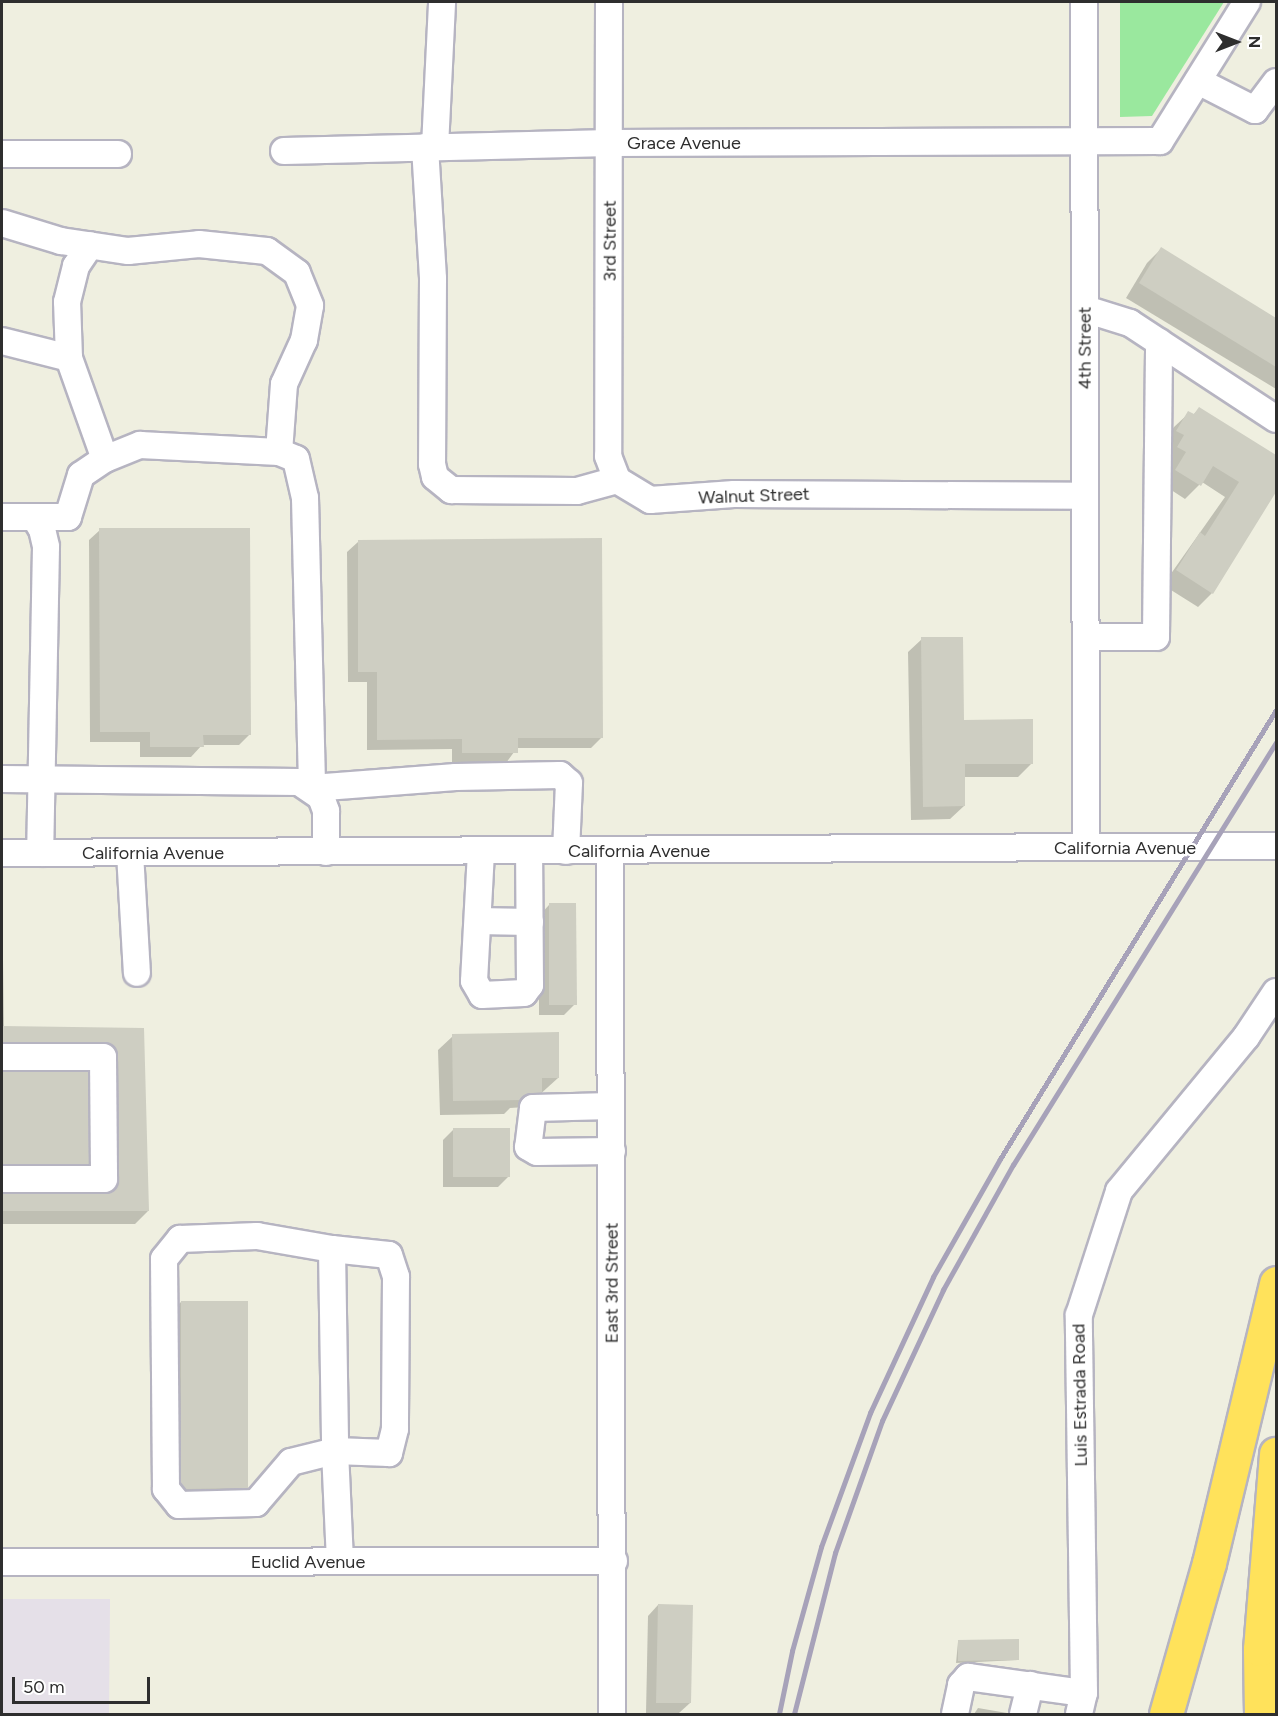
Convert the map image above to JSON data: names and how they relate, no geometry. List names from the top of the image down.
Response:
{
  "streets": {
    "street": [
      "Grace Avenue",
      "3rd Street",
      "4th Street",
      "Walnut Street",
      "California Avenue",
      "East 3rd Street",
      "Luis Estrada Road",
      "Euclid Avenue"
    ]
  },
  "crossings": [
    ["Grace Avenue", "3rd Street"],
    ["Grace Avenue", "4th Street"],
    ["3rd Street", "Walnut Street"],
    ["4th Street", "Walnut Street"],
    ["4th Street", "California Avenue"],
    ["California Avenue", "East 3rd Street"],
    ["East 3rd Street", "Euclid Avenue"]
  ],
  "scale_bar": "50 m",
  "north": "right"
}
